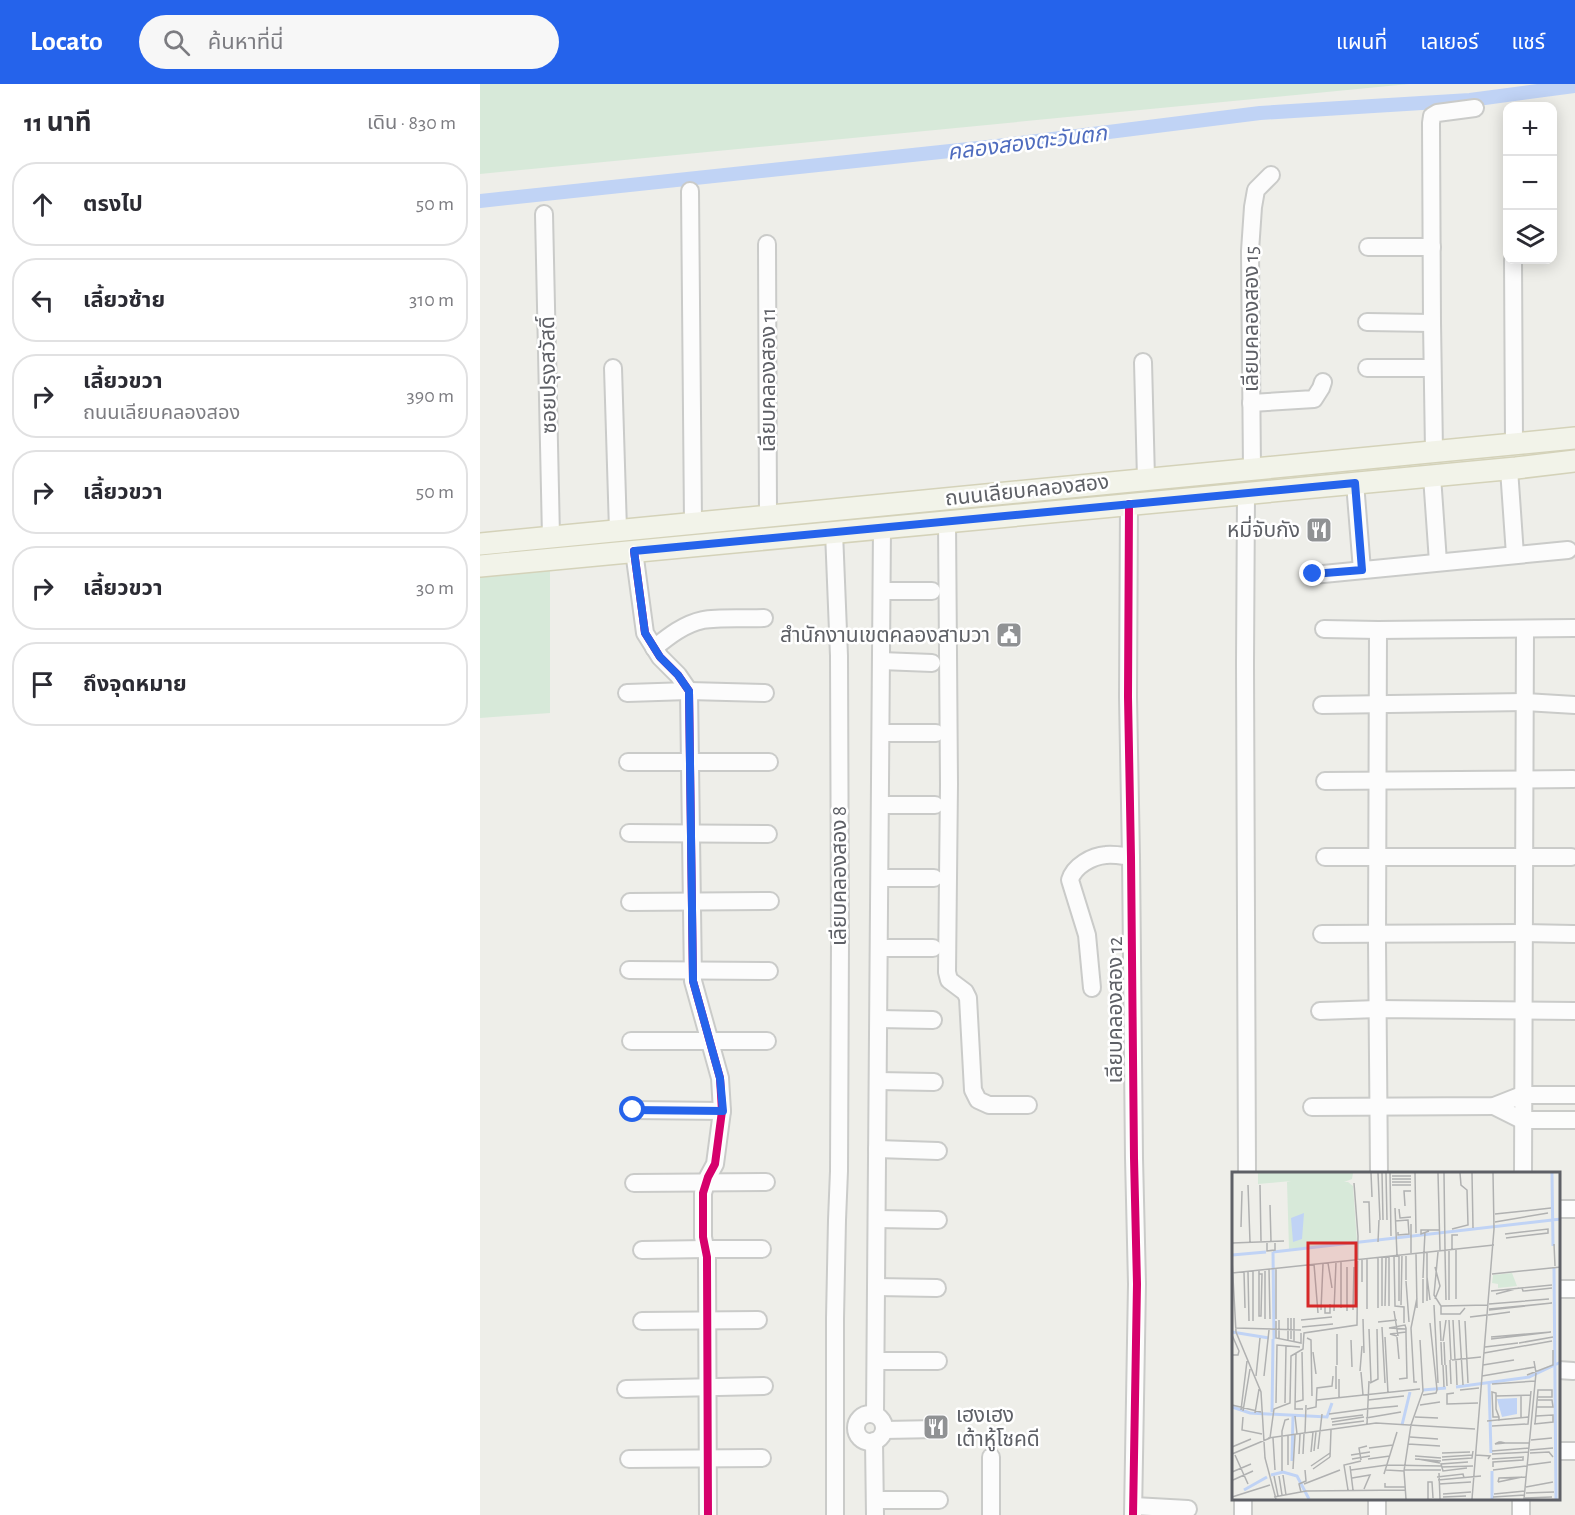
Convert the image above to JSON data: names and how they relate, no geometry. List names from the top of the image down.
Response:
{
  "streets": {
    "main road": ["ถนนเลียบคลองสอง"],
    "street": [
      "เลียบคลองสอง 15",
      "ซอยปรุงสวัสดิ์",
      "เลียบคลองสอง 11",
      "เลียบคลองสอง 8",
      "เลียบคลองสอง 12"
    ]
  },
  "crossings": [
    ["เลียบคลองสอง 15", "ถนนเลียบคลองสอง"],
    ["ซอยปรุงสวัสดิ์", "ถนนเลียบคลองสอง"],
    ["เลียบคลองสอง 11", "ถนนเลียบคลองสอง"],
    ["ถนนเลียบคลองสอง", "เลียบคลองสอง 8"],
    ["ถนนเลียบคลองสอง", "เลียบคลองสอง 12"]
  ],
  "water": ["คลองสองตะวันตก"],
  "places": {
    "restaurant": ["หมี่จับกัง", "เฮงเฮง เต้าหู้โชคดี"],
    "public building": ["สำนักงานเขตคลองสามวา"]
  },
  "page": {
    "header": "Locato",
    "search": "ค้นหาที่นี่",
    "nav": ["แผนที่", "เลเยอร์", "แชร์"],
    "heading": ["11 นาที", "เดิน · 830 m"],
    "map_buttons": ["+", "−"],
    "list": [
      ["ตรงไป", "50 m"],
      ["เลี้ยวซ้าย", "310 m"],
      ["เลี้ยวขวา", "ถนนเลียบคลองสอง", "390 m"],
      ["เลี้ยวขวา", "50 m"],
      ["เลี้ยวขวา", "30 m"],
      "ถึงจุดหมาย"
    ]
  }
}
